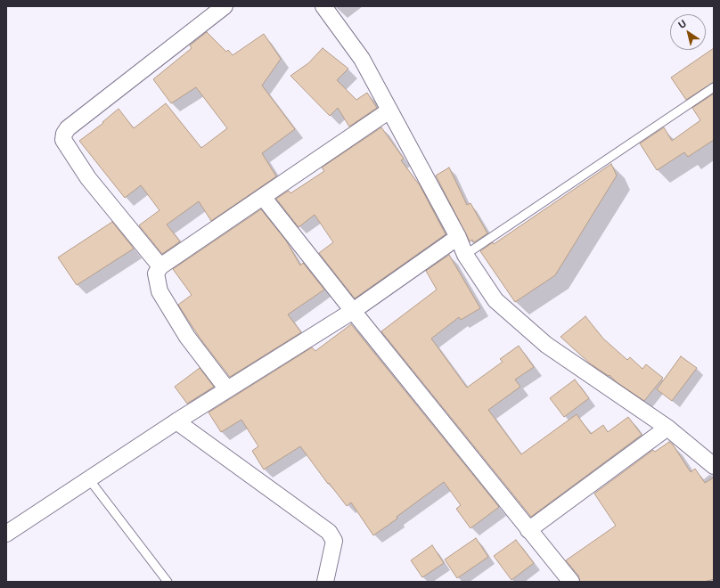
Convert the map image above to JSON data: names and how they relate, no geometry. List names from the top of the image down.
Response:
{
  "north": "top left"
}
